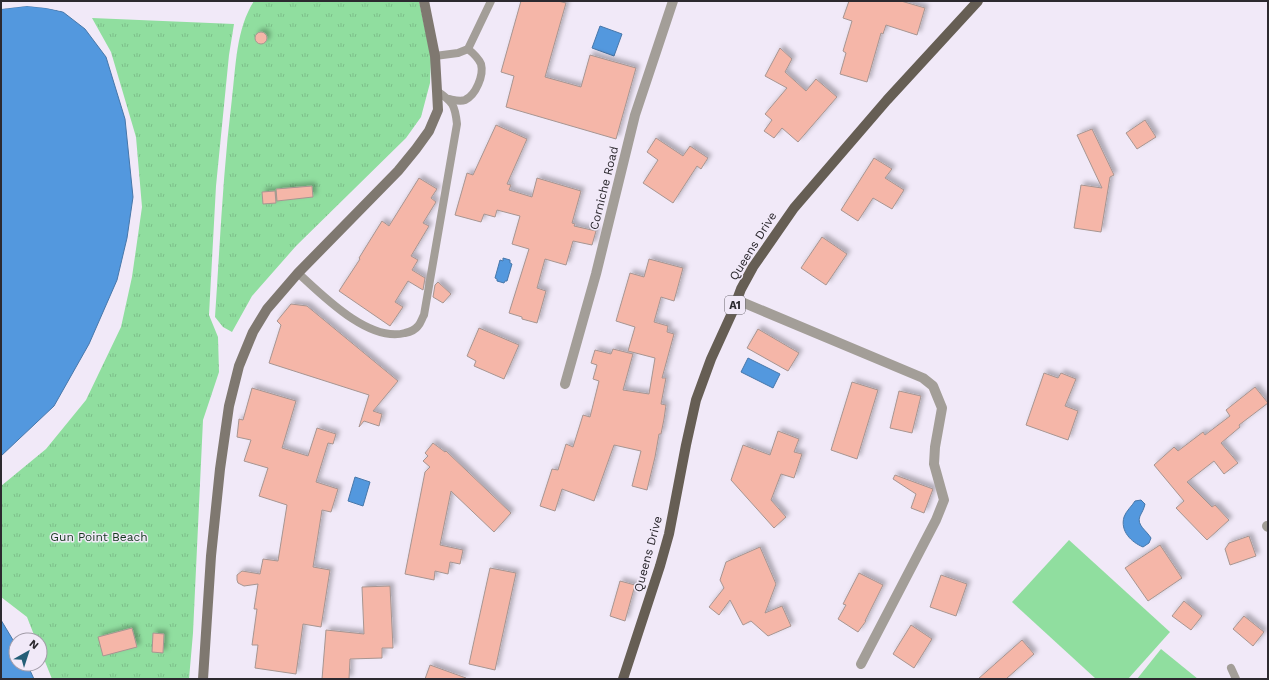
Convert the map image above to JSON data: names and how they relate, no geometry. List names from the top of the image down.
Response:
{
  "streets": {
    "main road": ["Queens Drive", "A1"],
    "street": ["Corniche Road"]
  },
  "parks": ["Gun Point Beach"],
  "north": "top right"
}
